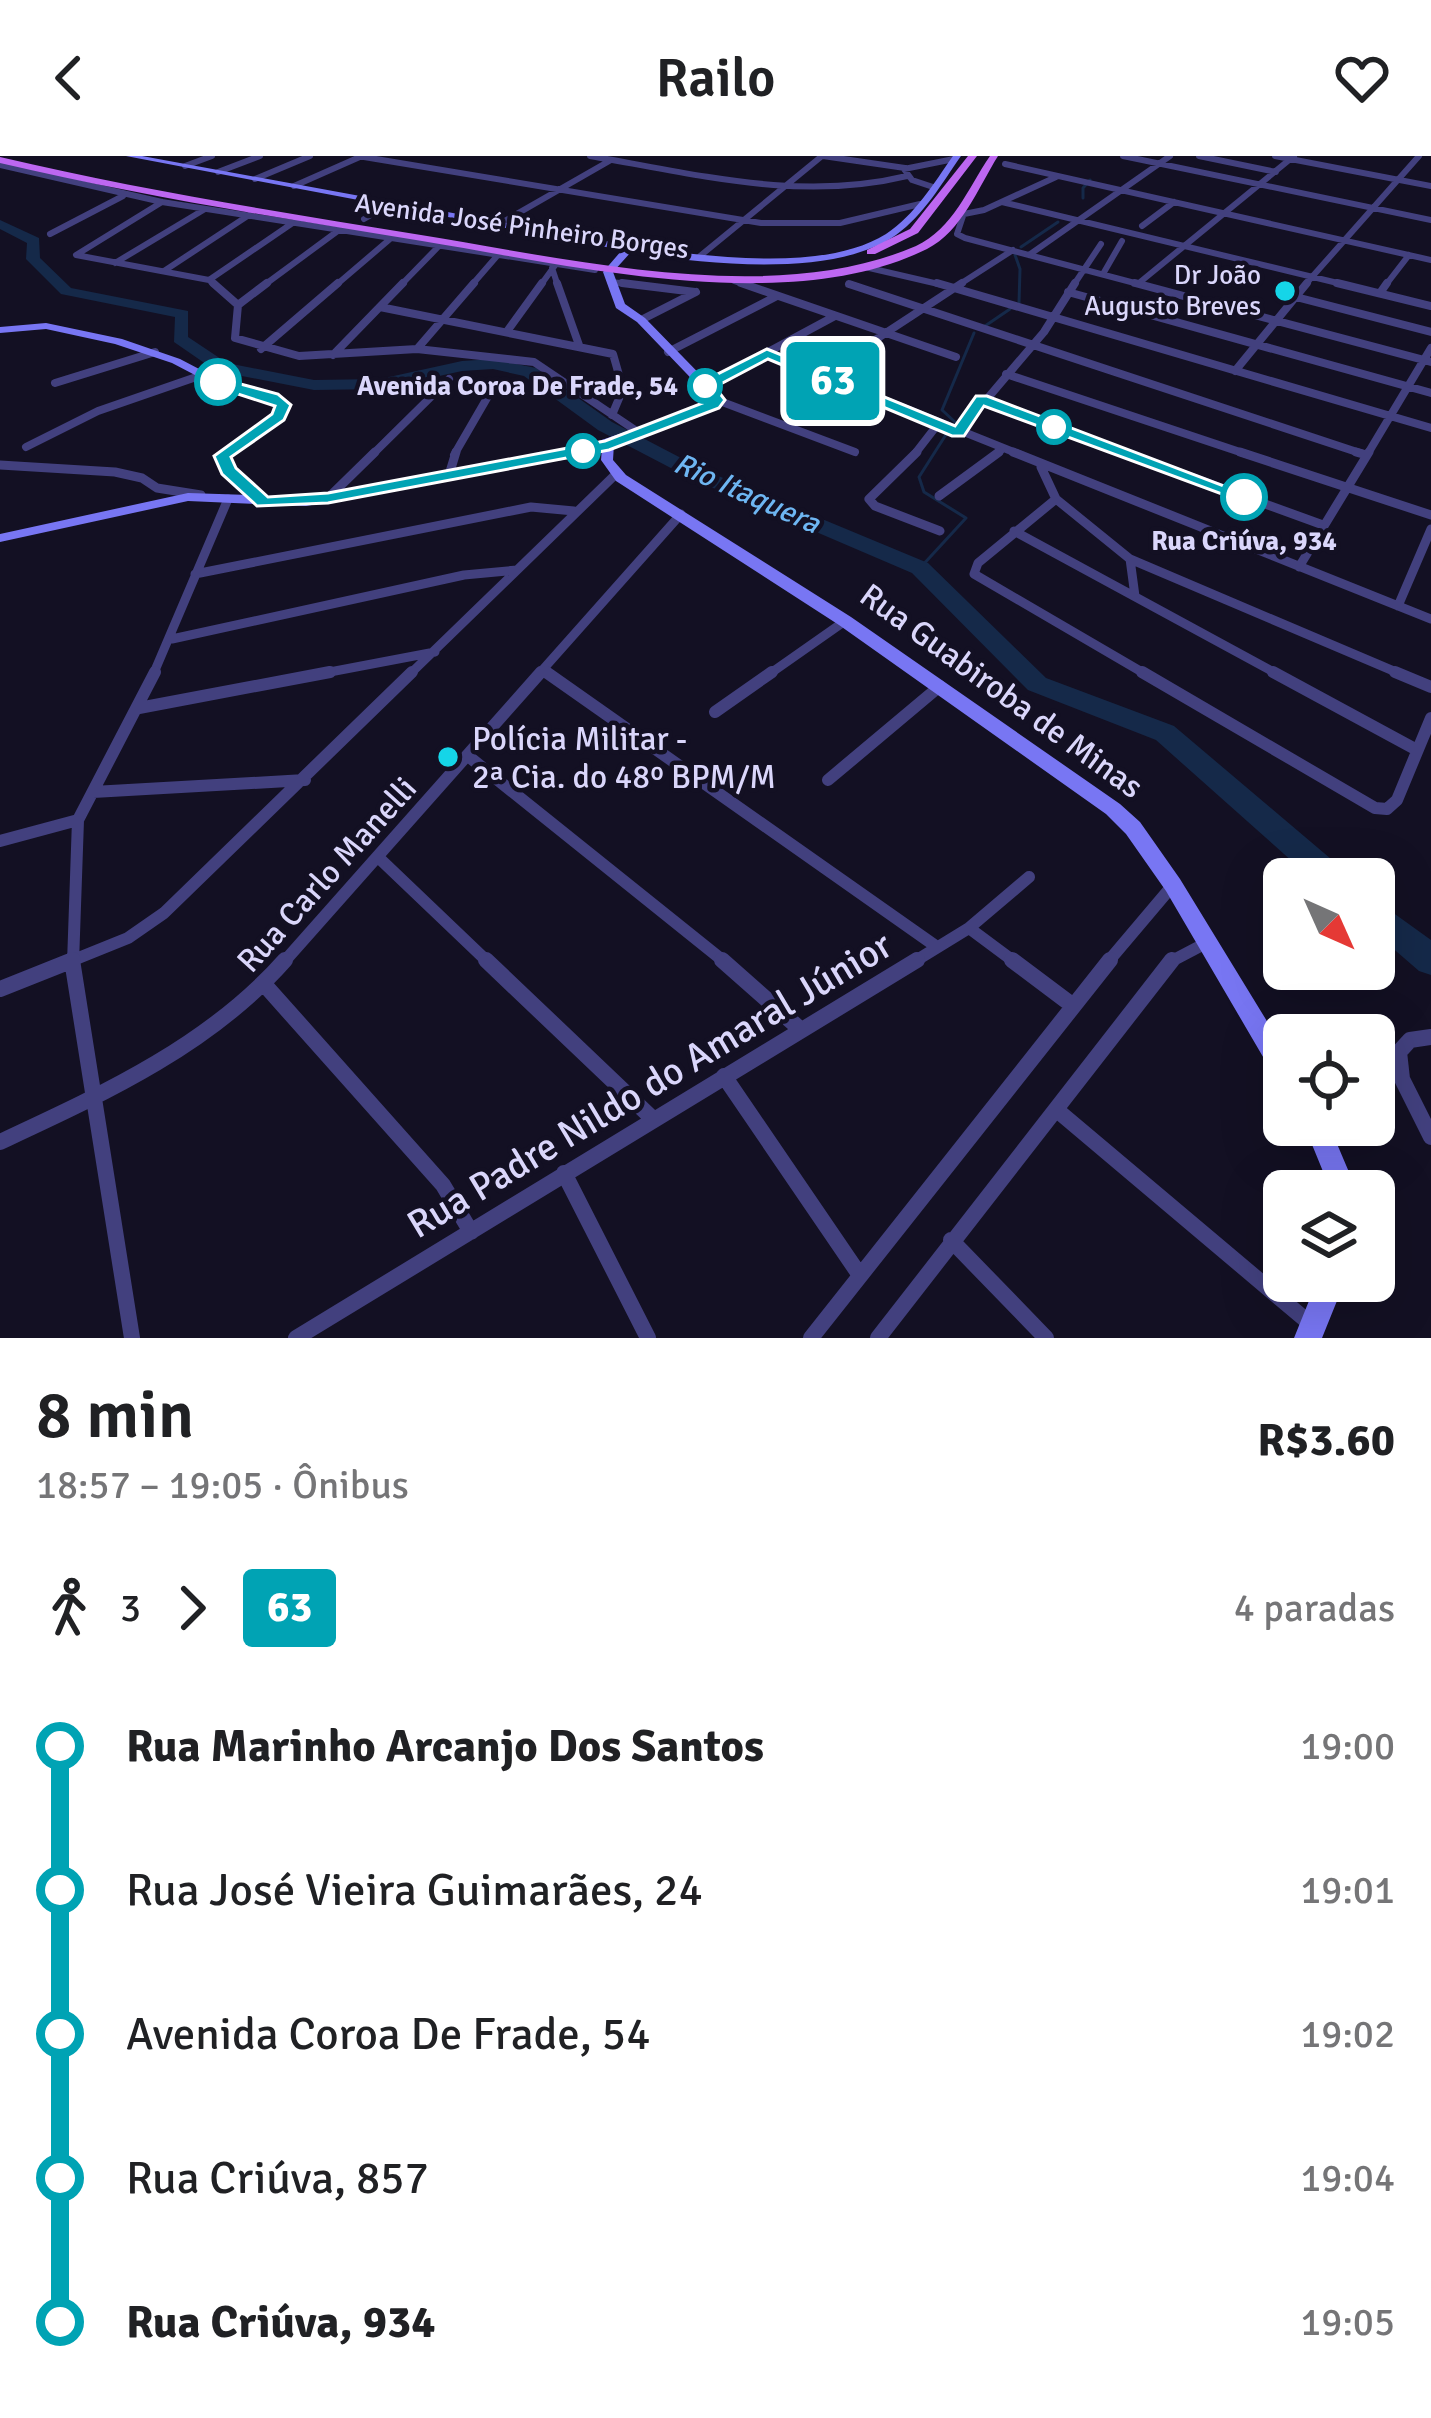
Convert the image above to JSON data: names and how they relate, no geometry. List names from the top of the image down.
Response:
{
  "streets": {
    "main road": ["Avenida José Pinheiro Borges"],
    "street": ["Rua Guabiroba de Minas", "Rua Carlo Manelli", "Rua Padre Nildo do Amaral Júnior"]
  },
  "crossings": [
    ["Rua Guabiroba de Minas", "Rua Carlo Manelli"]
  ],
  "water": ["Rio Itaquera"],
  "places": [
    "Dr João Augusto Breves",
    "Avenida Coroa De Frade, 54",
    "Rua Criúva, 934",
    "Polícia Militar - 2ª Cia. do 48º BPM/M"
  ],
  "lines": ["bus line 63"],
  "north": "bottom right",
  "page": {
    "header": "Railo",
    "on_map": "63",
    "heading": ["8 min", "18:57 – 19:05 · Ônibus", "R$3.60"],
    "legs": ["3", "63", "4 paradas"],
    "list": [
      {
        "name": "Rua Marinho Arcanjo Dos Santos",
        "value": "19:00"
      },
      {
        "name": "Rua José Vieira Guimarães, 24",
        "value": "19:01"
      },
      {
        "name": "Avenida Coroa De Frade, 54",
        "value": "19:02"
      },
      {
        "name": "Rua Criúva, 857",
        "value": "19:04"
      },
      {
        "name": "Rua Criúva, 934",
        "value": "19:05"
      }
    ]
  }
}
